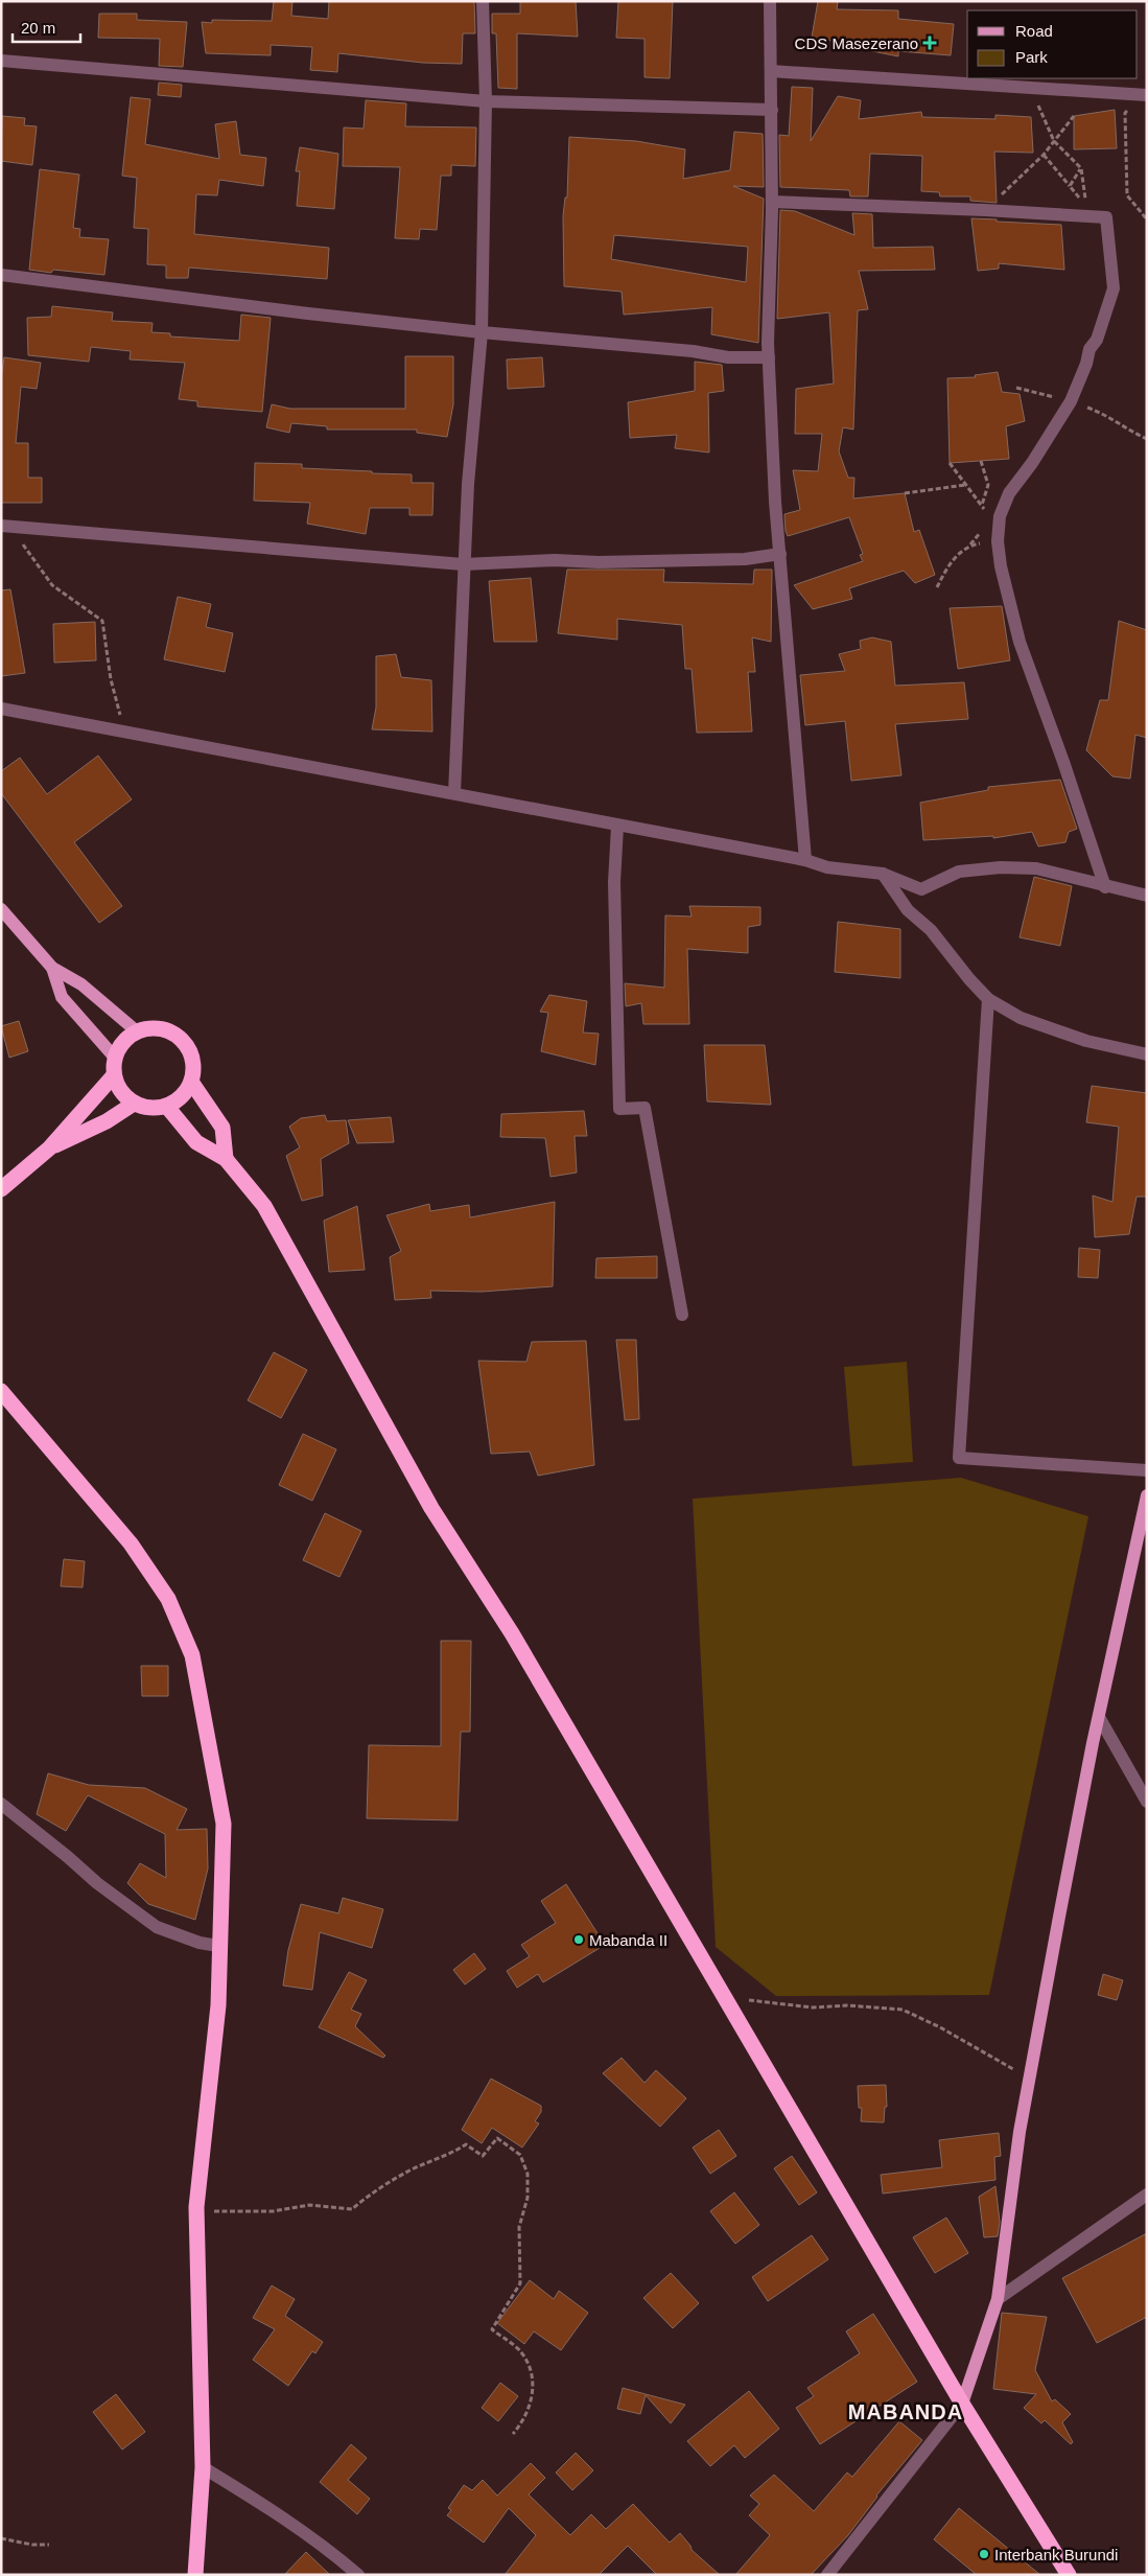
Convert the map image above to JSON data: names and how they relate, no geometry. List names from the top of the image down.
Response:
{
  "districts": ["MABANDA"],
  "places": {
    "health": ["CDS Masezerano"],
    "other": ["Mabanda II", "Interbank Burundi"]
  },
  "legend": ["Road", "Park"],
  "scale_bar": "20 m"
}
